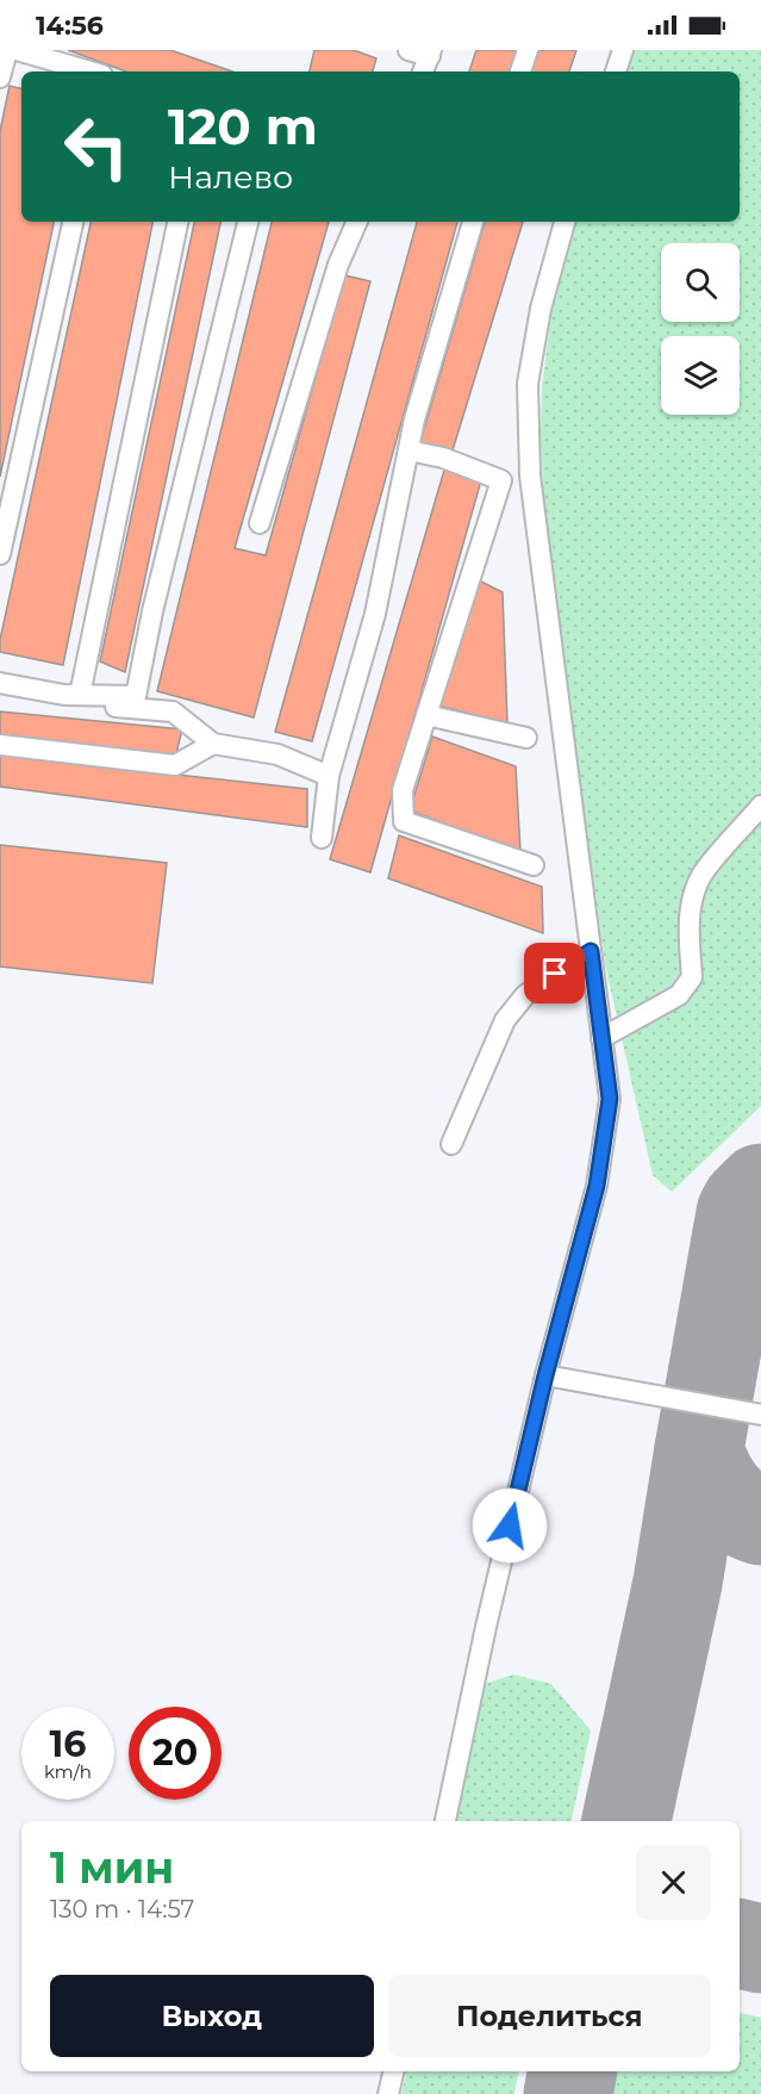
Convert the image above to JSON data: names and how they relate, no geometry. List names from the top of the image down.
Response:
{
  "page": {
    "status": "14:56",
    "turn": ["120 m", "Налево"],
    "speed": "16 km/h",
    "limit": "20",
    "heading": ["1 мин", "130 m · 14:57"],
    "buttons": ["Выход", "Поделиться"]
  }
}
